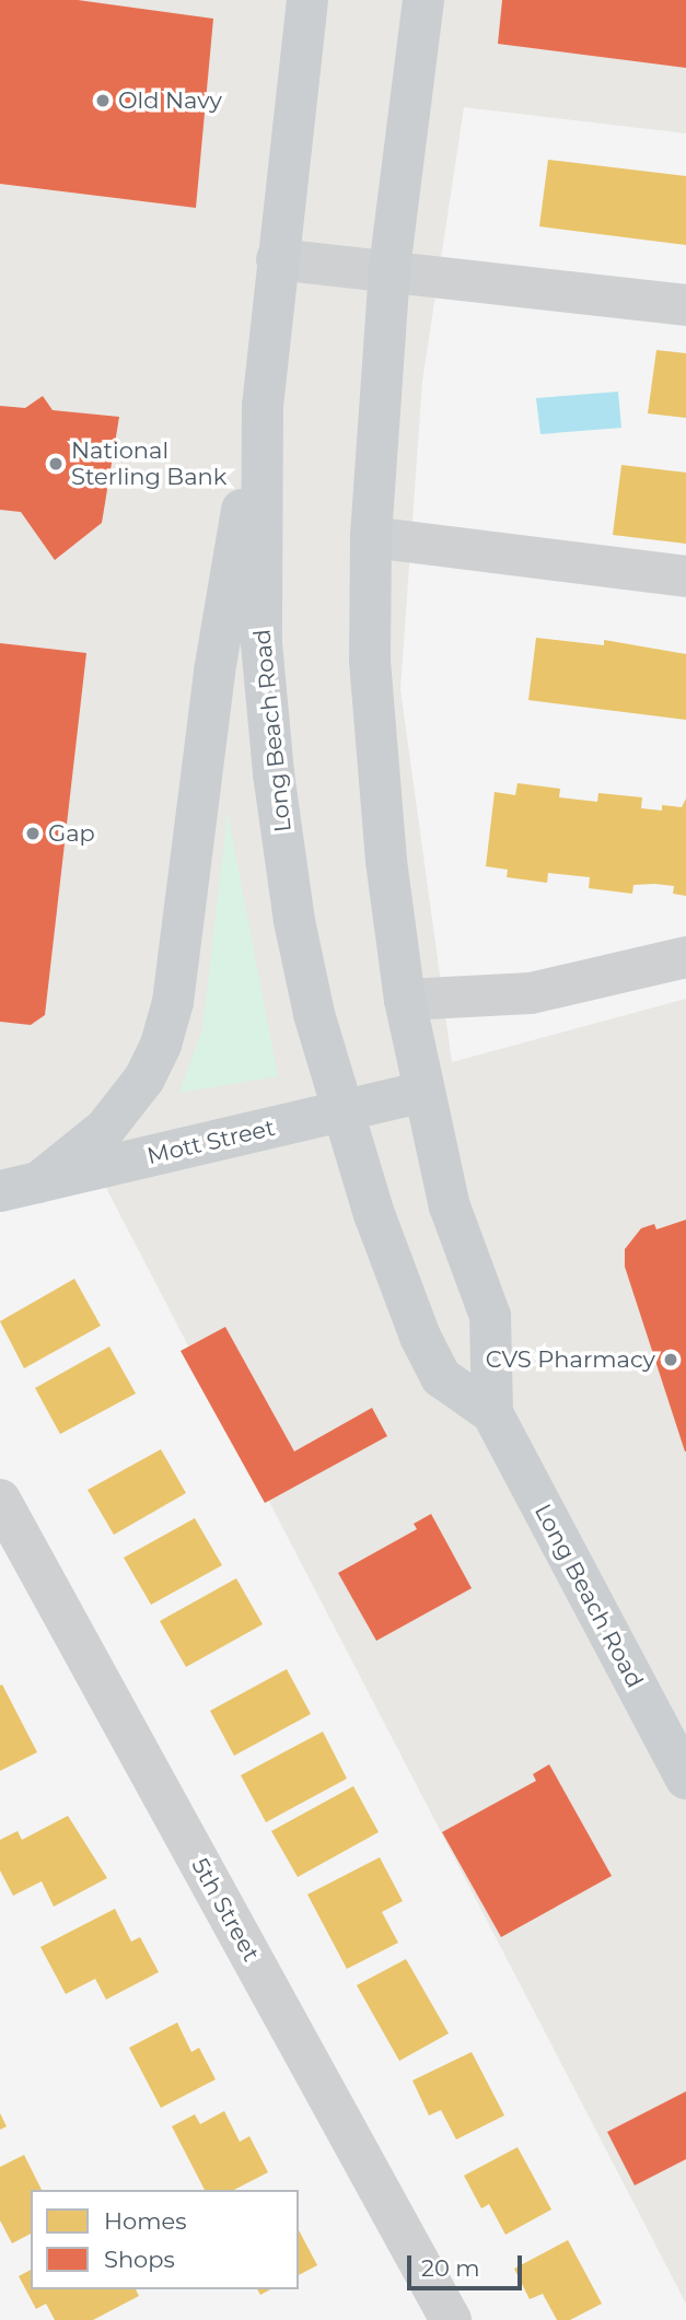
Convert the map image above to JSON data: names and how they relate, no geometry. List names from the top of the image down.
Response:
{
  "streets": {
    "main road": ["Long Beach Road", "Mott Street"],
    "street": ["5th Street"]
  },
  "crossings": [
    ["Long Beach Road", "Mott Street"]
  ],
  "places": [
    "Old Navy",
    "National Sterling Bank",
    "Gap",
    "CVS Pharmacy"
  ],
  "legend": ["Homes", "Shops"],
  "scale_bar": "20 m"
}
